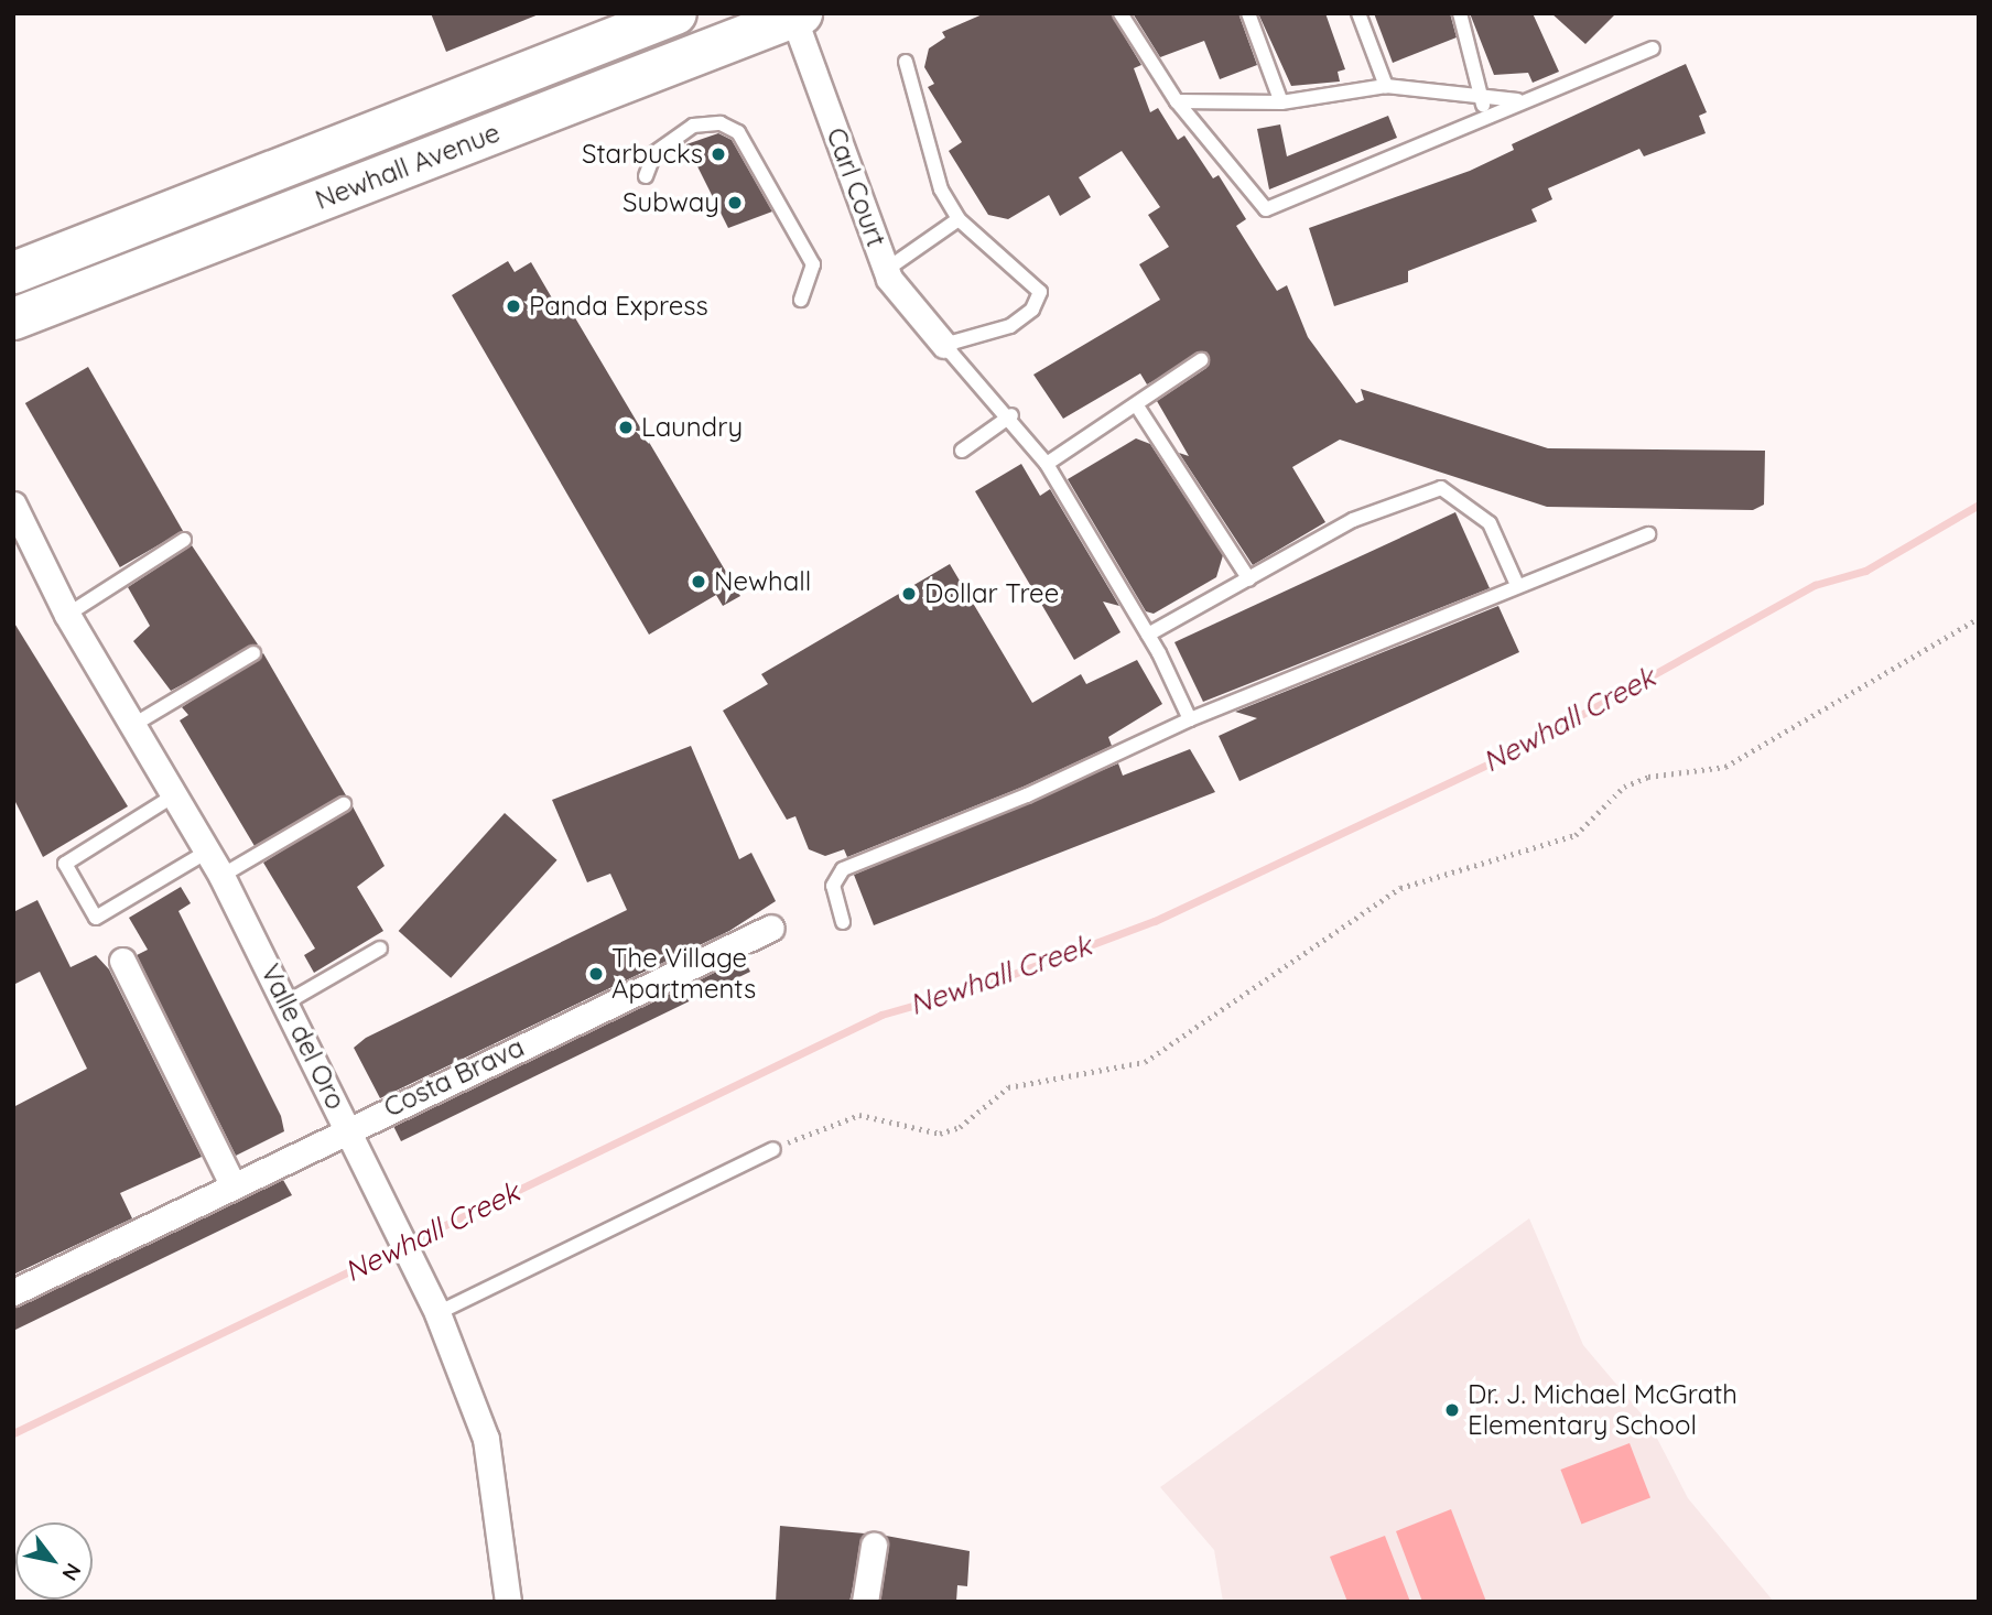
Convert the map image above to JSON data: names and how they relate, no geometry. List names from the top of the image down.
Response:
{
  "streets": {
    "main road": ["Newhall Avenue"],
    "street": ["Carl Court", "Valle del Oro", "Costa Brava"]
  },
  "crossings": [
    ["Newhall Avenue", "Carl Court"],
    ["Valle del Oro", "Costa Brava"]
  ],
  "water": ["Newhall Creek"],
  "places": [
    "Starbucks",
    "Subway",
    "Panda Express",
    "Laundry",
    "Newhall",
    "Dollar Tree",
    "The Village Apartments",
    "Dr. J. Michael McGrath Elementary School"
  ],
  "north": "bottom right"
}
